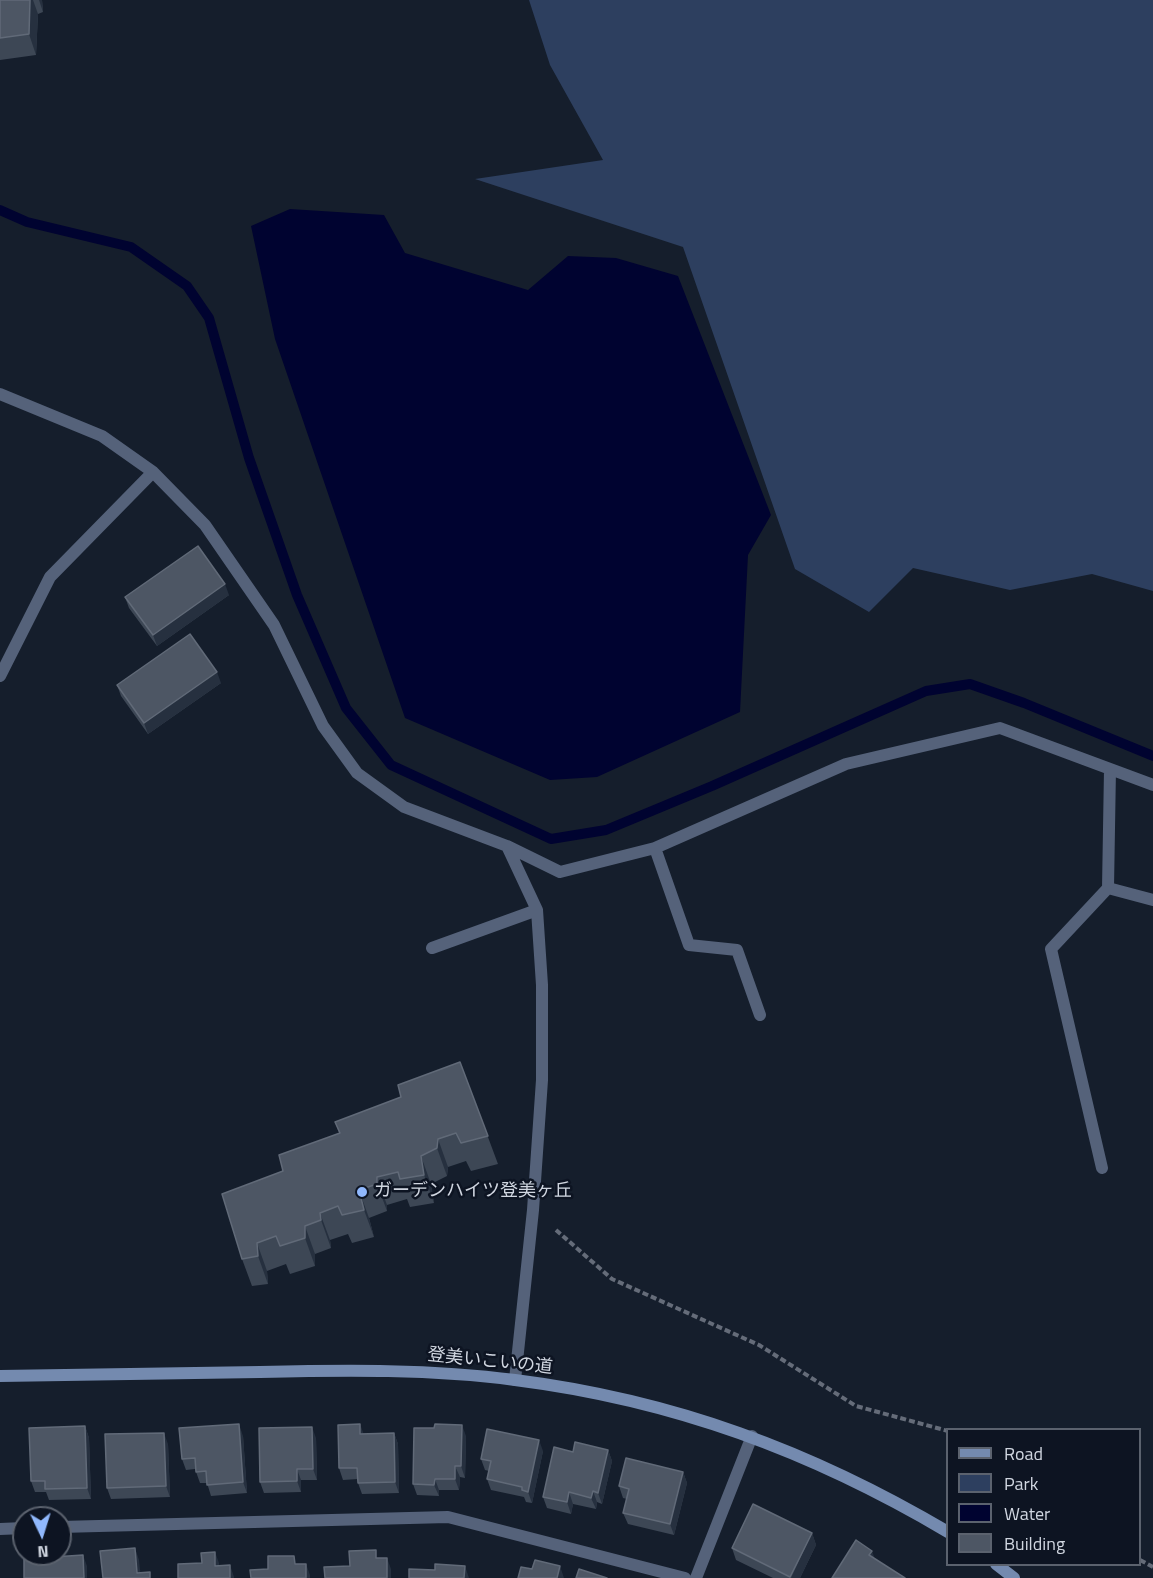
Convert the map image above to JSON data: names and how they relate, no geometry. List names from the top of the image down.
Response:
{
  "streets": {
    "street": ["登美いこいの道"]
  },
  "places": ["ガーデンハイツ登美ヶ丘"],
  "legend": [
    "Road",
    "Park",
    "Water",
    "Building"
  ],
  "north": "bottom"
}
